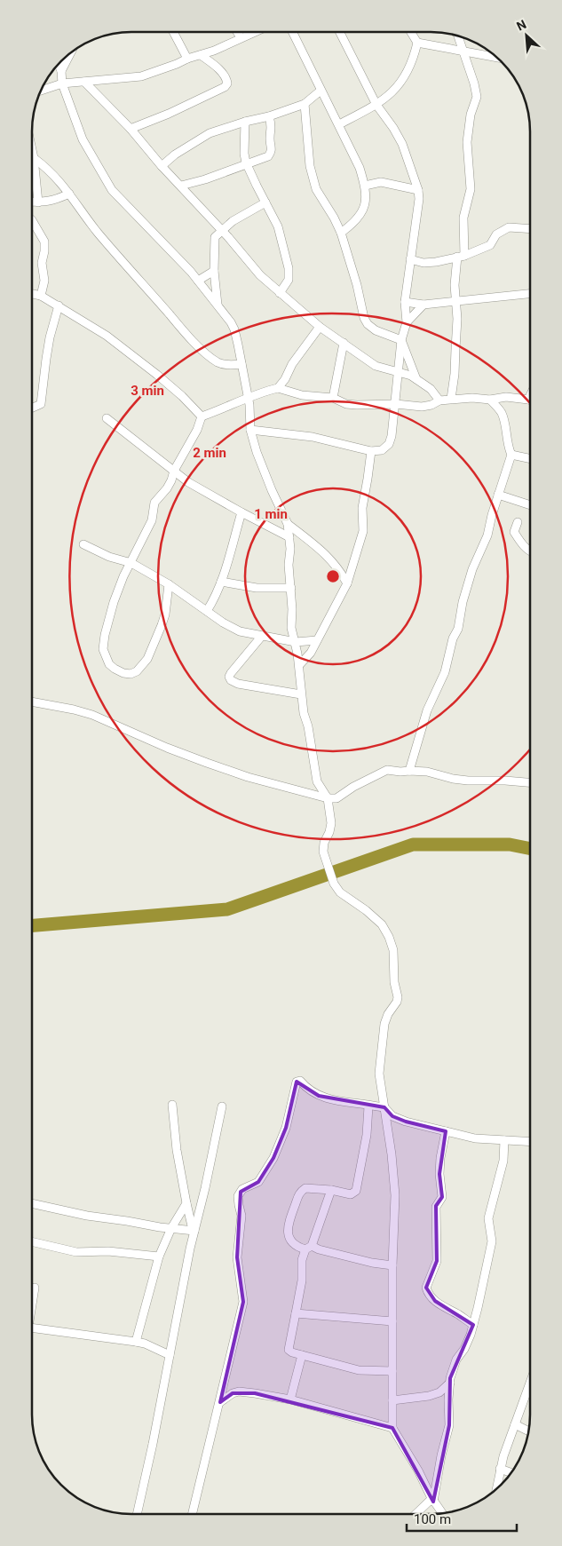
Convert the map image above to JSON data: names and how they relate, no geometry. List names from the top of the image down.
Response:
{
  "scale_bar": "100 m",
  "north": "top left",
  "rings": ["3 min", "2 min", "1 min"]
}
